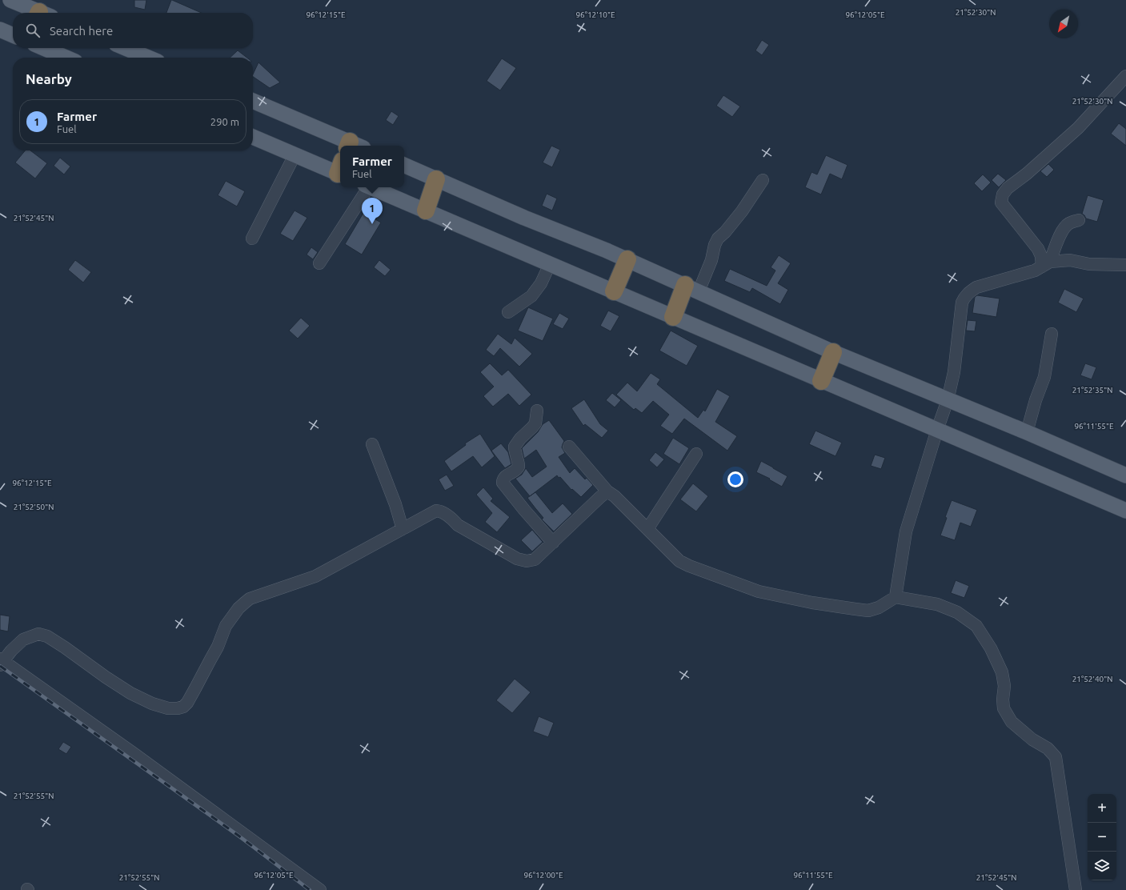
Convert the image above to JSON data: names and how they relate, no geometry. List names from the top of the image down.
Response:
{
  "north": "bottom left",
  "page": {
    "search": "Search here",
    "heading": "Nearby",
    "list": [
      {
        "mark": "1",
        "name": "Farmer",
        "note": "Fuel",
        "value": "290 m"
      }
    ],
    "popup": ["Farmer", "Fuel"],
    "pins": "1",
    "map_buttons": ["+", "−"]
  },
  "coordinates": [
    "21°52'30\"N",
    "96°12'15\"E",
    "96°12'10\"E",
    "96°12'05\"E",
    "21°52'45\"N",
    "21°52'35\"N",
    "96°11'55\"E",
    "21°52'50\"N",
    "21°52'40\"N",
    "21°52'55\"N",
    "96°12'00\"E"
  ]
}
